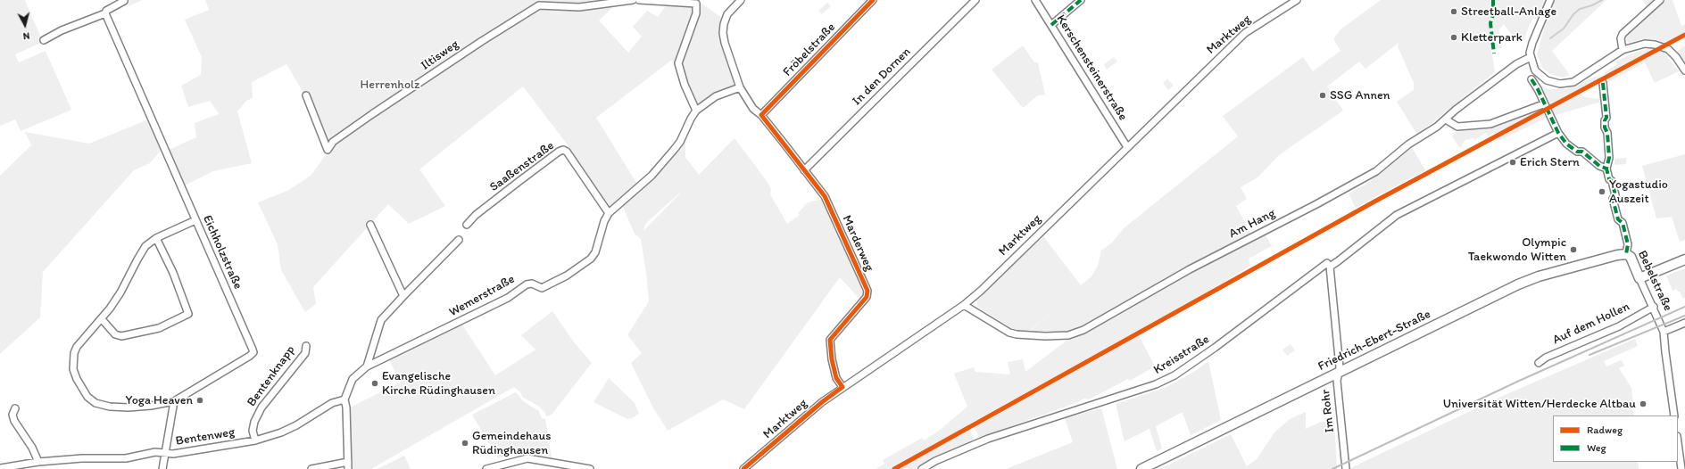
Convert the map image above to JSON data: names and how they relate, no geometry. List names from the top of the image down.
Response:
{
  "streets": {
    "street": [
      "Marktweg",
      "Fröbelstraße",
      "Iltisweg",
      "Kerschensteinerstraße",
      "In den Dornen",
      "Saaßenstraße",
      "Am Hang",
      "Marderweg",
      "Eichholzstraße",
      "Bebelstraße",
      "Wemerstraße",
      "Auf dem Hollen",
      "Friedrich-Ebert-Straße",
      "Kreisstraße",
      "Bentenknapp",
      "Im Rohr",
      "Bentenweg"
    ]
  },
  "crossings": [
    ["Marktweg", "Kerschensteinerstraße"],
    ["Marktweg", "Am Hang"],
    ["Marktweg", "Marderweg"],
    ["Fröbelstraße", "Marderweg"],
    ["In den Dornen", "Marderweg"],
    ["Saaßenstraße", "Wemerstraße"],
    ["Marderweg", "Wemerstraße"],
    ["Bebelstraße", "Auf dem Hollen"],
    ["Bebelstraße", "Friedrich-Ebert-Straße"],
    ["Wemerstraße", "Bentenweg"],
    ["Friedrich-Ebert-Straße", "Im Rohr"],
    ["Kreisstraße", "Im Rohr"],
    ["Bentenknapp", "Bentenweg"]
  ],
  "parks": ["Herrenholz"],
  "places": [
    "Streetball-Anlage",
    "Kletterpark",
    "SSG Annen",
    "Erich Stern",
    "Yogastudio Auszeit",
    "Olympic Taekwondo Witten",
    "Evangelische Kirche Rüdinghausen",
    "Yoga Heaven",
    "Universität Witten/Herdecke Altbau",
    "Gemeindehaus Rüdinghausen"
  ],
  "legend": ["Radweg", "Weg"],
  "north": "bottom"
}
